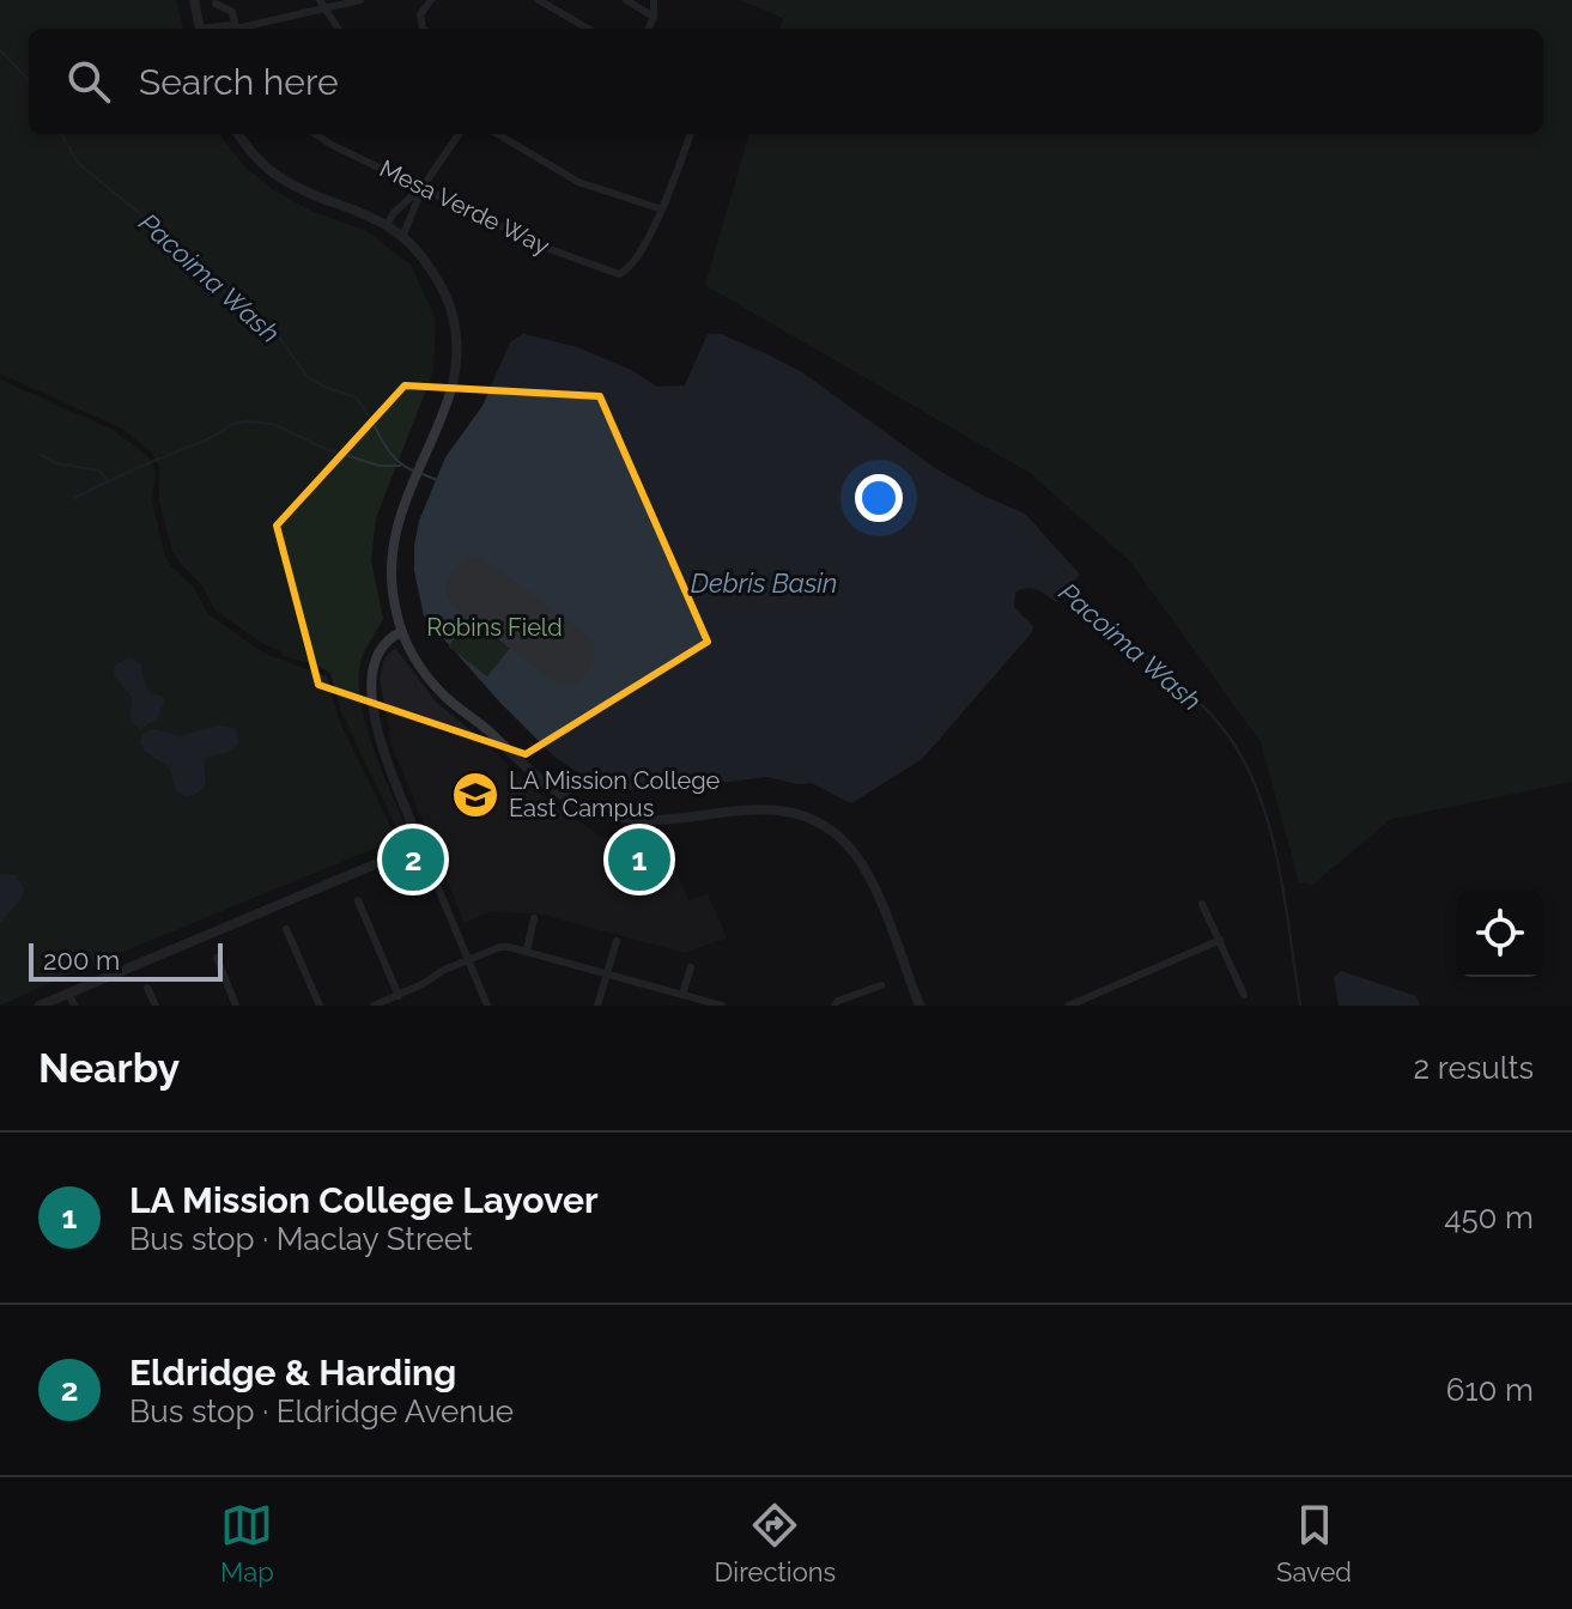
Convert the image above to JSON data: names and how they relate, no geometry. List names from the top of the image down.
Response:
{
  "streets": {
    "street": ["Mesa Verde Way"]
  },
  "water": ["Pacoima Wash", "Debris Basin"],
  "parks": ["Robins Field"],
  "places": {
    "school or university": ["LA Mission College East Campus"]
  },
  "scale_bar": "200 m",
  "page": {
    "search": "Search here",
    "pins": ["1", "2"],
    "scale": "200 m",
    "heading": ["Nearby", "2 results"],
    "list": [
      {
        "mark": "1",
        "name": "LA Mission College Layover",
        "note": "Bus stop · Maclay Street",
        "value": "450 m"
      },
      {
        "mark": "2",
        "name": "Eldridge & Harding",
        "note": "Bus stop · Eldridge Avenue",
        "value": "610 m"
      }
    ],
    "nav": ["Map", "Directions", "Saved"]
  }
}
